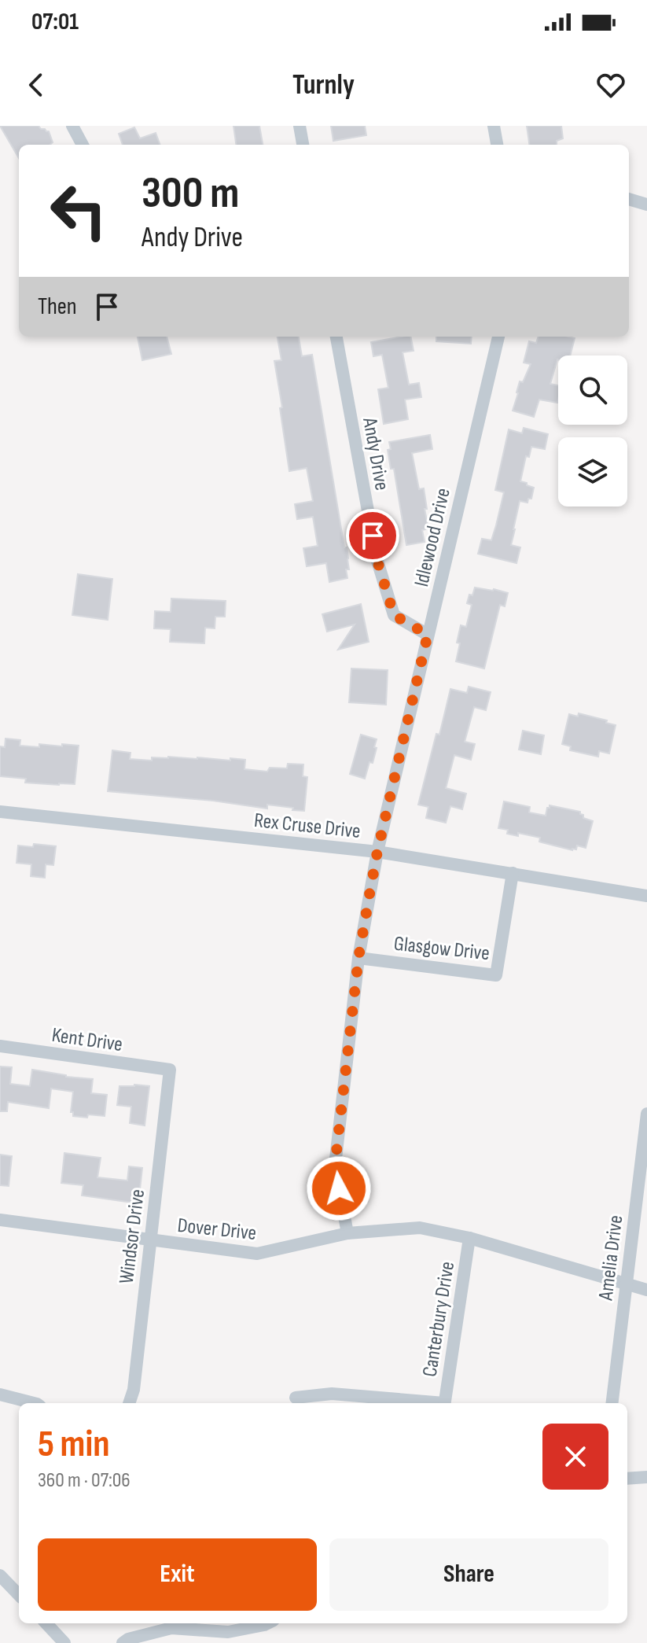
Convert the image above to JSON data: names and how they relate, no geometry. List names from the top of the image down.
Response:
{
  "streets": {
    "street": [
      "Andy Drive",
      "Idlewood Drive",
      "Rex Cruse Drive",
      "Glasgow Drive",
      "Kent Drive",
      "Dover Drive",
      "Windsor Drive",
      "Amelia Drive",
      "Canterbury Drive"
    ]
  },
  "crossings": [
    ["Andy Drive", "Idlewood Drive"],
    ["Idlewood Drive", "Rex Cruse Drive"],
    ["Idlewood Drive", "Glasgow Drive"],
    ["Idlewood Drive", "Dover Drive"],
    ["Rex Cruse Drive", "Glasgow Drive"],
    ["Kent Drive", "Windsor Drive"],
    ["Dover Drive", "Windsor Drive"],
    ["Dover Drive", "Amelia Drive"],
    ["Dover Drive", "Canterbury Drive"]
  ],
  "page": {
    "status": "07:01",
    "header": "Turnly",
    "turn": ["300 m", "Andy Drive"],
    "then": "Then",
    "heading": ["5 min", "360 m · 07:06"],
    "buttons": ["Exit", "Share"]
  }
}
